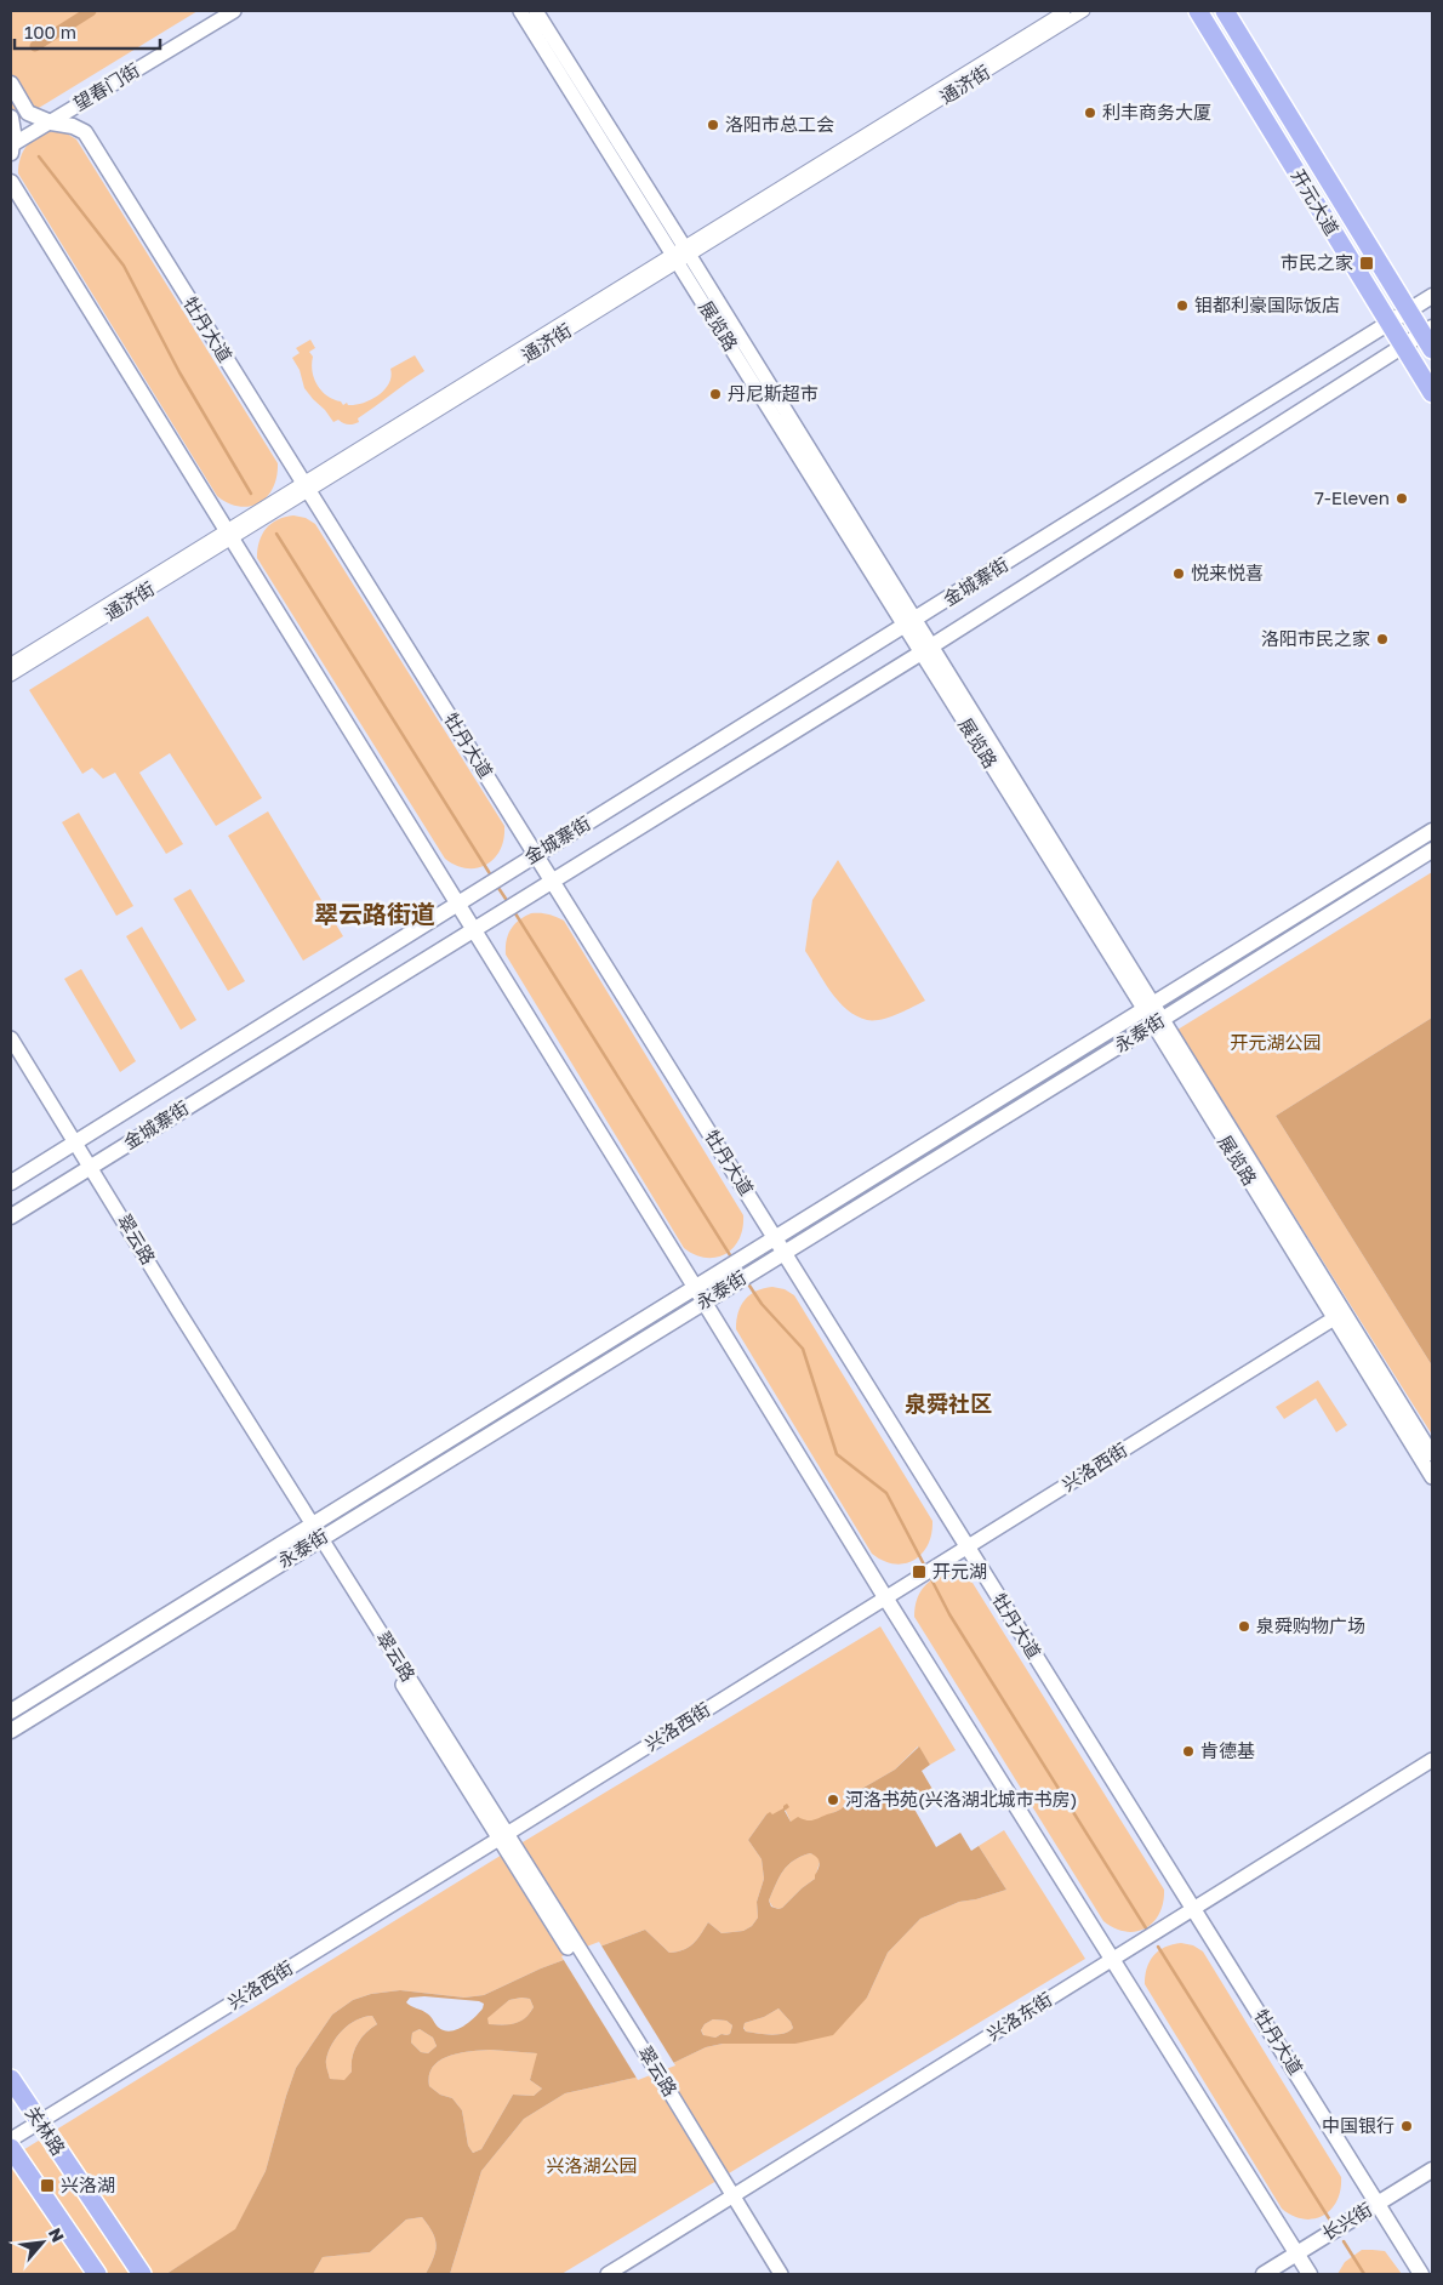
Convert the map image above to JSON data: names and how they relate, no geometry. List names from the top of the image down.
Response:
{
  "streets": {
    "main road": [
      "开元大道",
      "牡丹大道",
      "金城寨街",
      "永泰街",
      "关林路",
      "长兴街"
    ],
    "street": [
      "通济街",
      "望春门街",
      "展览路",
      "翠云路",
      "兴洛西街",
      "兴洛东街"
    ]
  },
  "crossings": [
    ["通济街", "展览路"],
    ["通济街", "牡丹大道"],
    ["望春门街", "牡丹大道"],
    ["开元大道", "金城寨街"],
    ["展览路", "金城寨街"],
    ["展览路", "永泰街"],
    ["展览路", "兴洛西街"],
    ["牡丹大道", "金城寨街"],
    ["牡丹大道", "永泰街"],
    ["牡丹大道", "兴洛西街"],
    ["牡丹大道", "兴洛东街"],
    ["牡丹大道", "长兴街"],
    ["金城寨街", "翠云路"],
    ["永泰街", "翠云路"],
    ["翠云路", "兴洛西街"],
    ["翠云路", "兴洛东街"],
    ["兴洛西街", "关林路"]
  ],
  "districts": ["翠云路街道", "泉舜社区"],
  "parks": ["开元湖公园", "兴洛湖公园"],
  "places": {
    "other": [
      "利丰商务大厦",
      "洛阳市总工会",
      "钼都利豪国际饭店",
      "丹尼斯超市",
      "7-Eleven",
      "悦来悦喜",
      "洛阳市民之家",
      "泉舜购物广场",
      "肯德基",
      "河洛书苑(兴洛湖北城市书房)",
      "中国银行"
    ],
    "transit": ["市民之家", "开元湖", "兴洛湖"]
  },
  "scale_bar": "100 m",
  "north": "top right"
}
